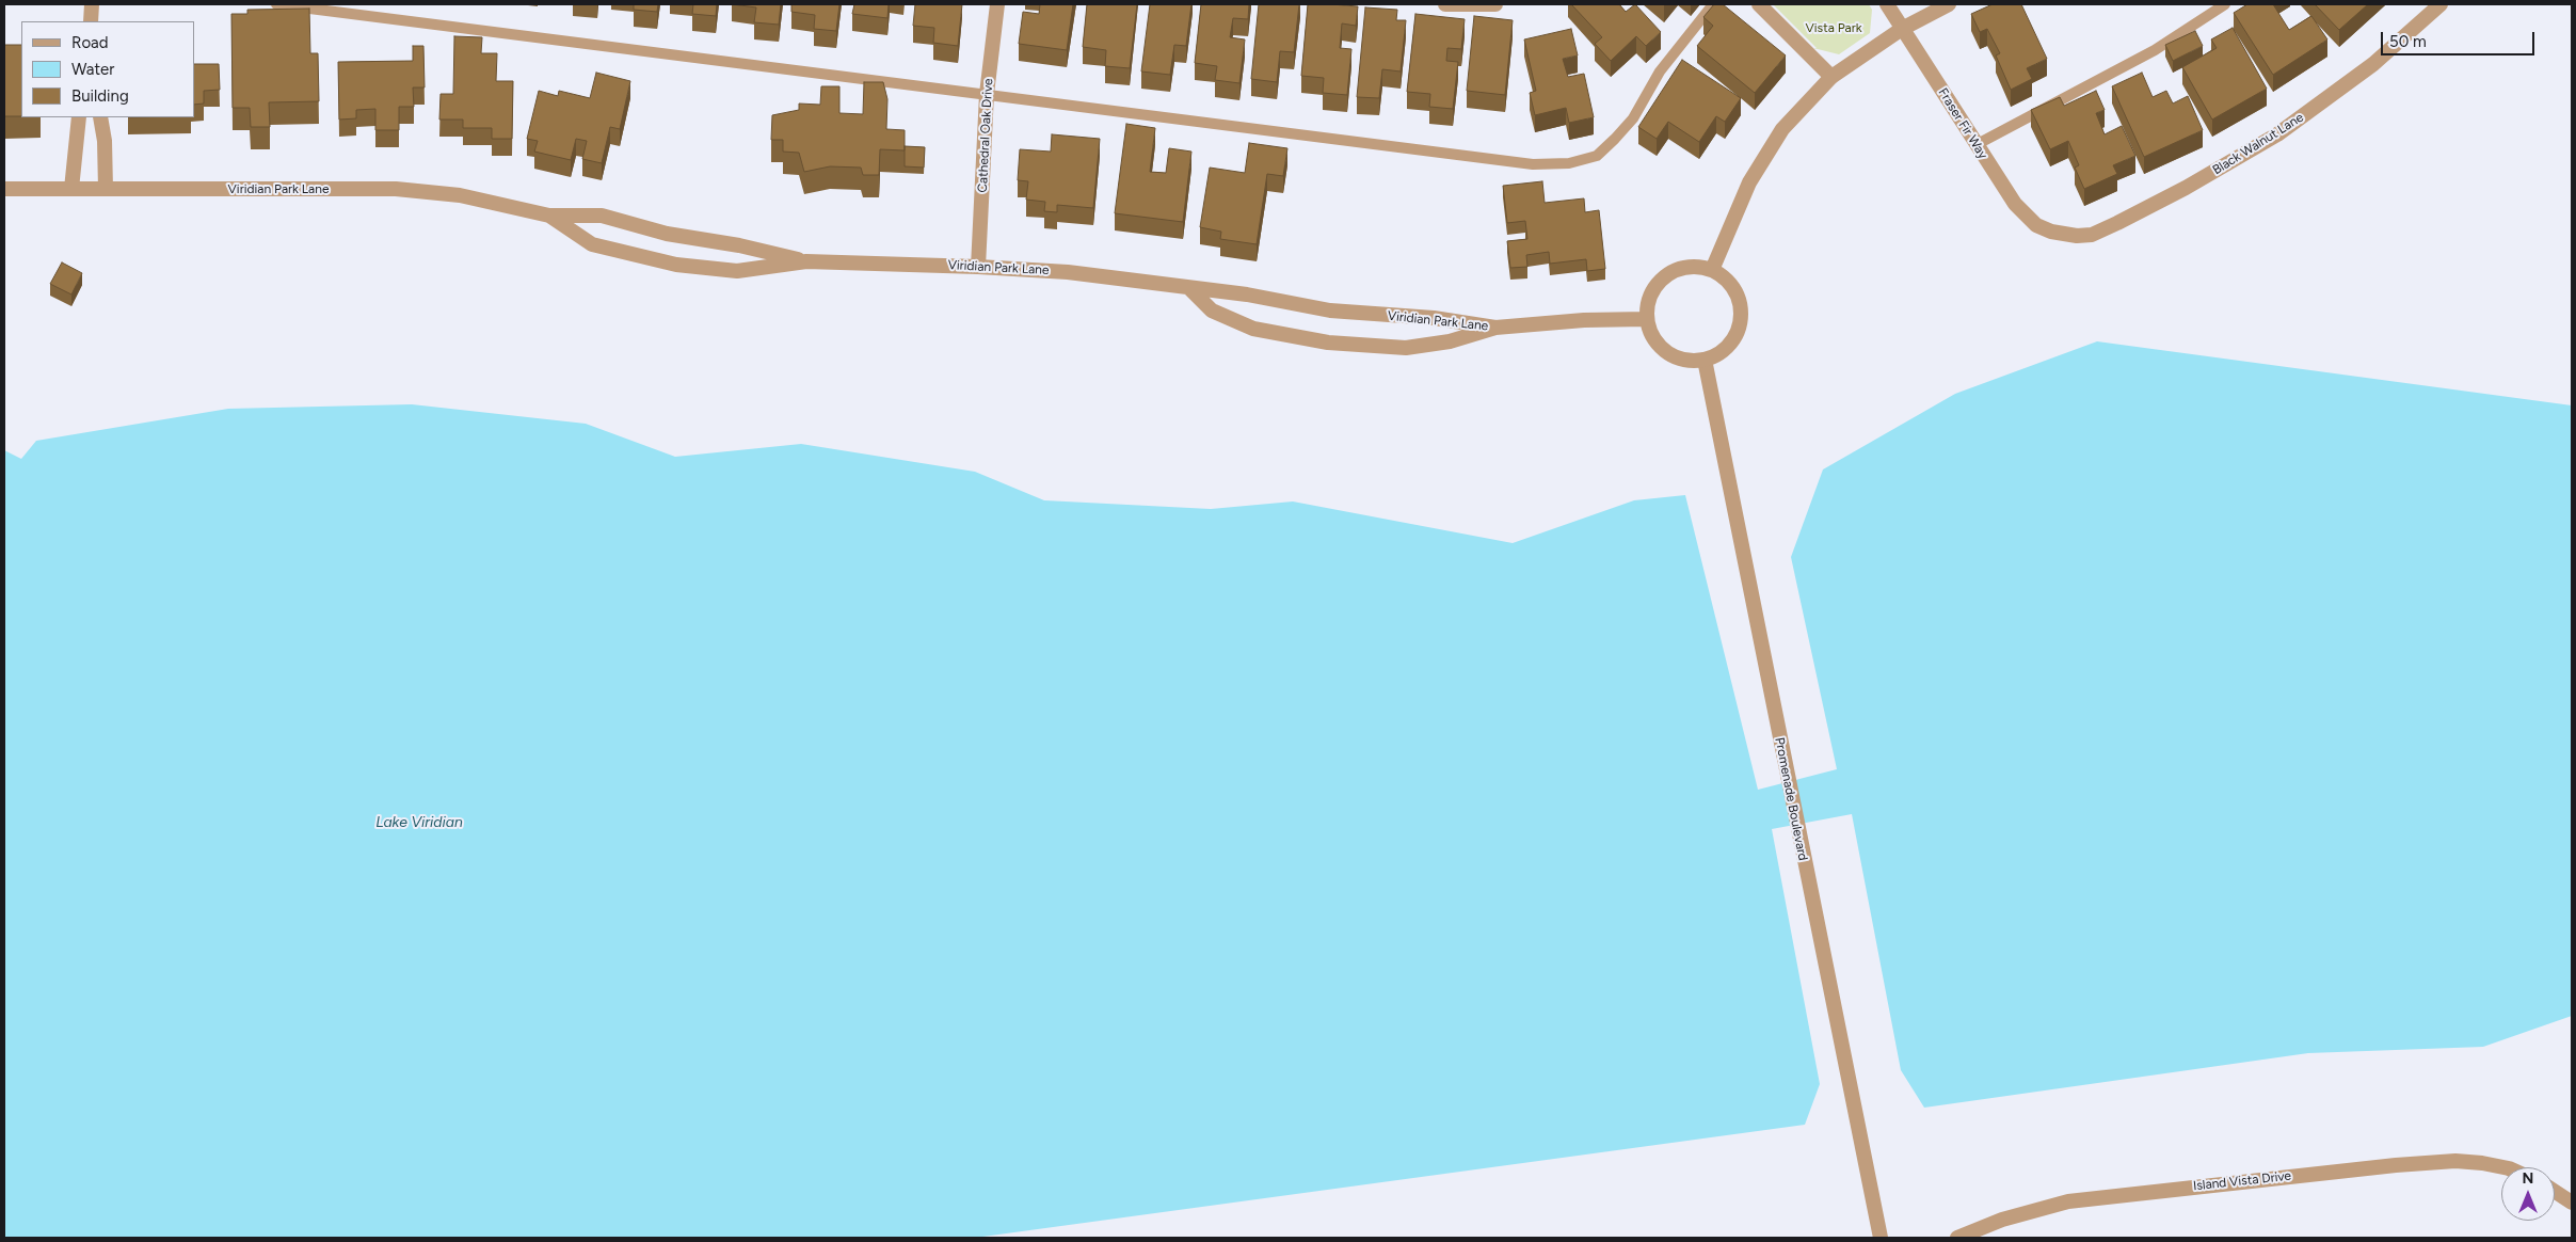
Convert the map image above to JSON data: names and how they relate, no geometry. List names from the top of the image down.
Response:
{
  "streets": {
    "street": [
      "Fraser Fir Way",
      "Cathedral Oak Drive",
      "Black Walnut Lane",
      "Viridian Park Lane",
      "Promenade Boulevard",
      "Island Vista Drive"
    ]
  },
  "crossings": [
    ["Fraser Fir Way", "Black Walnut Lane"],
    ["Cathedral Oak Drive", "Viridian Park Lane"],
    ["Viridian Park Lane", "Promenade Boulevard"]
  ],
  "water": ["Lake Viridian"],
  "parks": ["Vista Park"],
  "legend": ["Road", "Water", "Building"],
  "scale_bar": "50 m",
  "north": "top"
}
